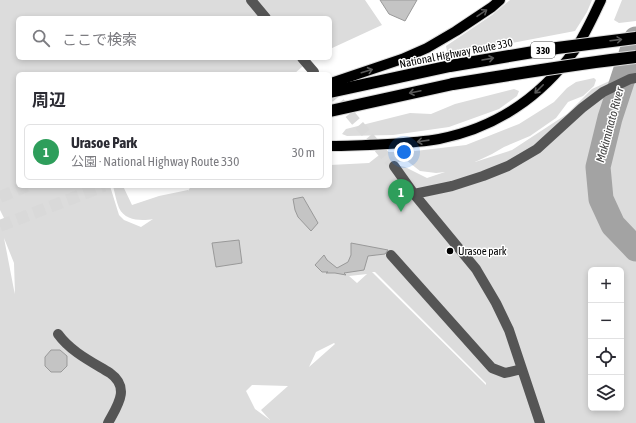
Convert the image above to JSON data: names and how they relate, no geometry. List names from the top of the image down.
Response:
{
  "streets": {
    "highway": ["330", "National Highway Route 330"]
  },
  "water": ["Makiminato River"],
  "places": ["Urasoe park"],
  "page": {
    "search": "ここで検索",
    "heading": "周辺",
    "list": [
      {
        "mark": "1",
        "name": "Urasoe Park",
        "note": "公園 · National Highway Route 330",
        "value": "30 m"
      }
    ],
    "pins": "1",
    "map_buttons": ["+", "−"]
  }
}
